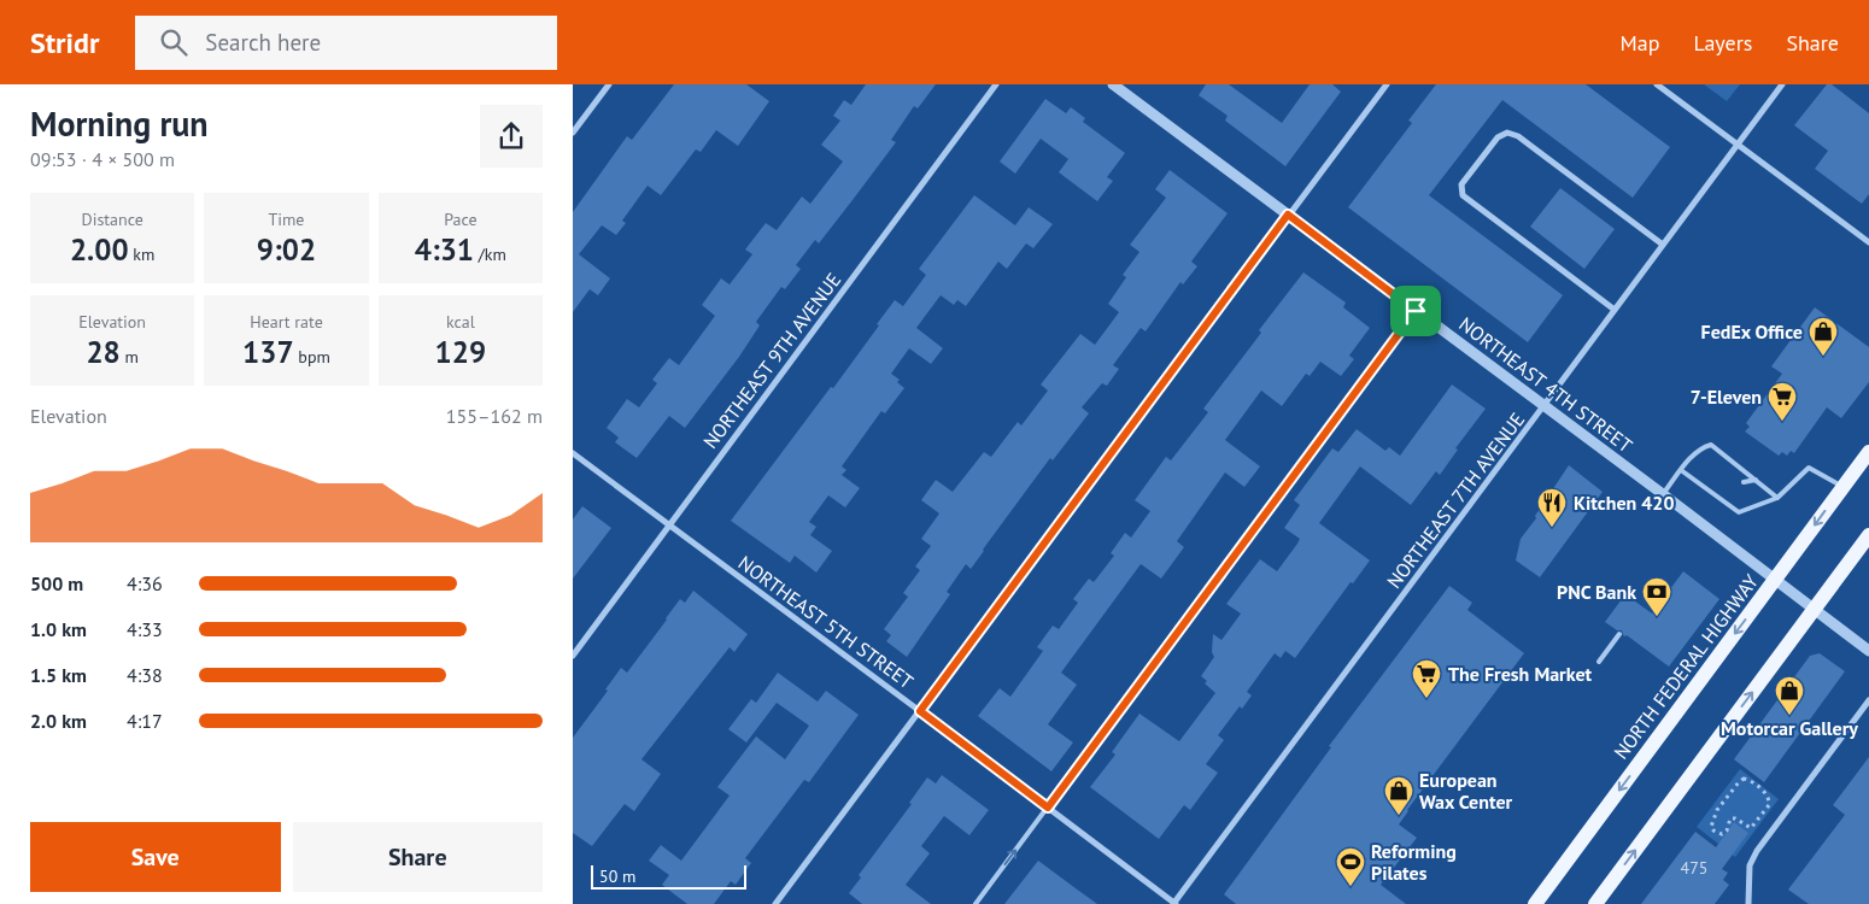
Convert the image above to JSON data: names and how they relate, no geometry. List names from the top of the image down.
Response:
{
  "streets": {
    "main road": ["NORTH FEDERAL HIGHWAY"],
    "street": [
      "NORTHEAST 9TH AVENUE",
      "NORTHEAST 4TH STREET",
      "NORTHEAST 7TH AVENUE",
      "NORTHEAST 5TH STREET"
    ]
  },
  "crossings": [
    ["NORTHEAST 9TH AVENUE", "NORTHEAST 5TH STREET"],
    ["NORTHEAST 4TH STREET", "NORTHEAST 7TH AVENUE"],
    ["NORTHEAST 4TH STREET", "NORTH FEDERAL HIGHWAY"],
    ["NORTHEAST 7TH AVENUE", "NORTHEAST 5TH STREET"]
  ],
  "places": {
    "shop": ["FedEx Office", "Motorcar Gallery", "European Wax Center"],
    "supermarket": ["7-Eleven", "The Fresh Market"],
    "restaurant": ["Kitchen 420"],
    "bank": ["PNC Bank"],
    "sports": ["Reforming Pilates"]
  },
  "house_numbers": ["475"],
  "scale_bar": "50 m",
  "page": {
    "header": "Stridr",
    "search": "Search here",
    "nav": ["Map", "Layers", "Share"],
    "heading": ["Morning run", "09:53 · 4 × 500 m"],
    "stats": [
      ["Distance", "2.00 km"],
      ["Time", "9:02"],
      ["Pace", "4:31 /km"],
      ["Elevation", "28 m"],
      ["Heart rate", "137 bpm"],
      ["kcal", "129"]
    ],
    "chart": ["Elevation", "155–162 m"],
    "list": [
      {
        "name": "500 m",
        "note": "4:36"
      },
      {
        "name": "1.0 km",
        "note": "4:33"
      },
      {
        "name": "1.5 km",
        "note": "4:38"
      },
      {
        "name": "2.0 km",
        "note": "4:17"
      }
    ],
    "buttons": ["Save", "Share"],
    "scale": "50 m"
  }
}
